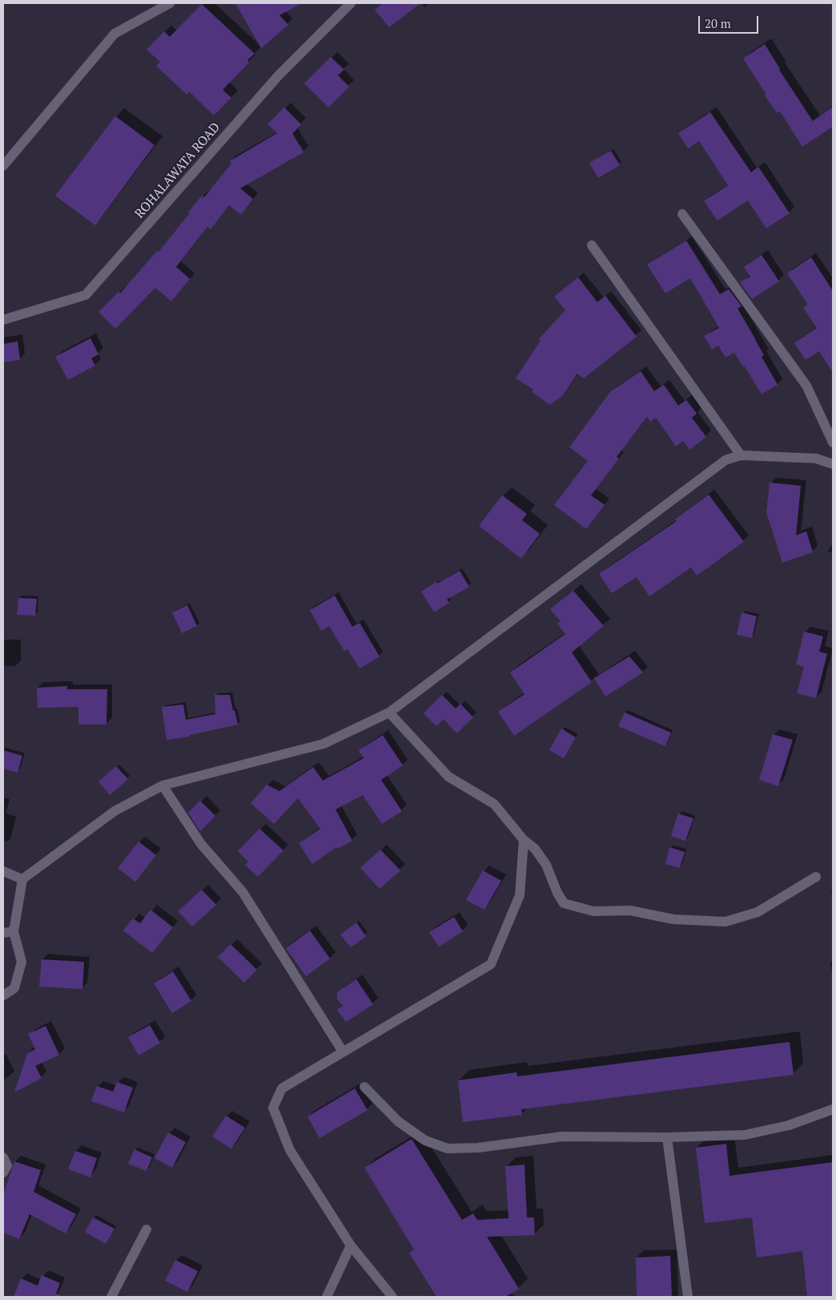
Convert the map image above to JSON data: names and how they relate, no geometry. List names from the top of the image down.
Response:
{
  "streets": {
    "street": ["ROHALAWATA ROAD"]
  },
  "scale_bar": "20 m"
}
